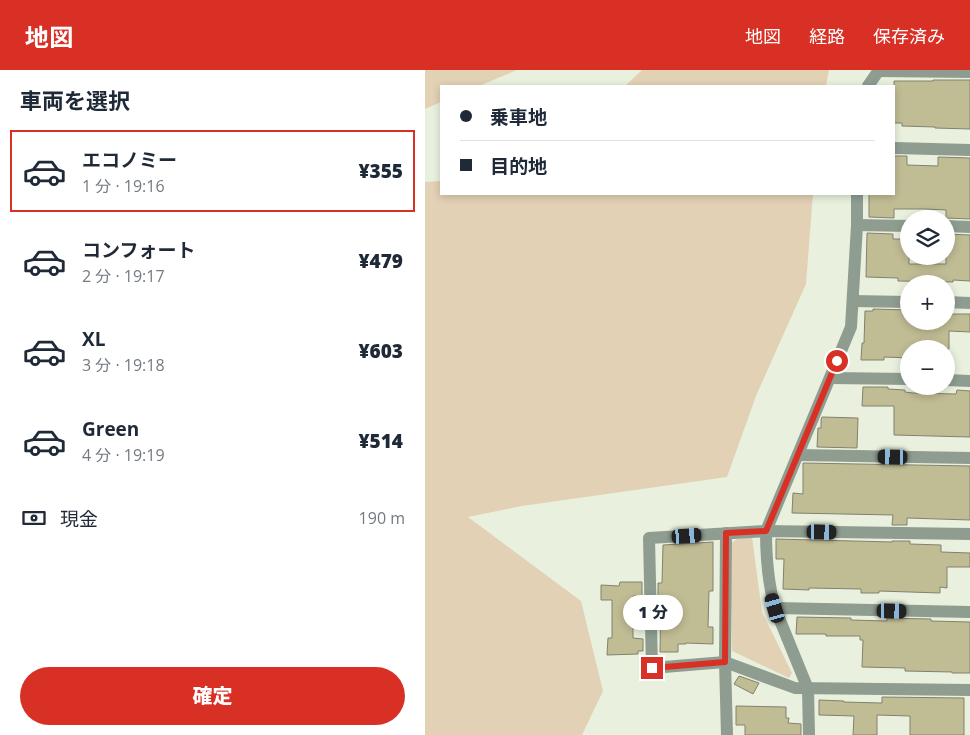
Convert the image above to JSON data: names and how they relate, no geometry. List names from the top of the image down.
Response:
{
  "page": {
    "header": "地図",
    "nav": ["地図", "経路", "保存済み"],
    "heading": "車両を選択",
    "banner": ["乗車地", "目的地"],
    "list": [
      {
        "name": "エコノミー",
        "note": "1 分 · 19:16",
        "value": "¥355"
      },
      {
        "name": "コンフォート",
        "note": "2 分 · 19:17",
        "value": "¥479"
      },
      {
        "name": "XL",
        "note": "3 分 · 19:18",
        "value": "¥603"
      },
      {
        "name": "Green",
        "note": "4 分 · 19:19",
        "value": "¥514"
      }
    ],
    "map_buttons": ["+", "−"],
    "pay": ["現金", "190 m"],
    "bubble": "1 分",
    "buttons": "確定"
  }
}
